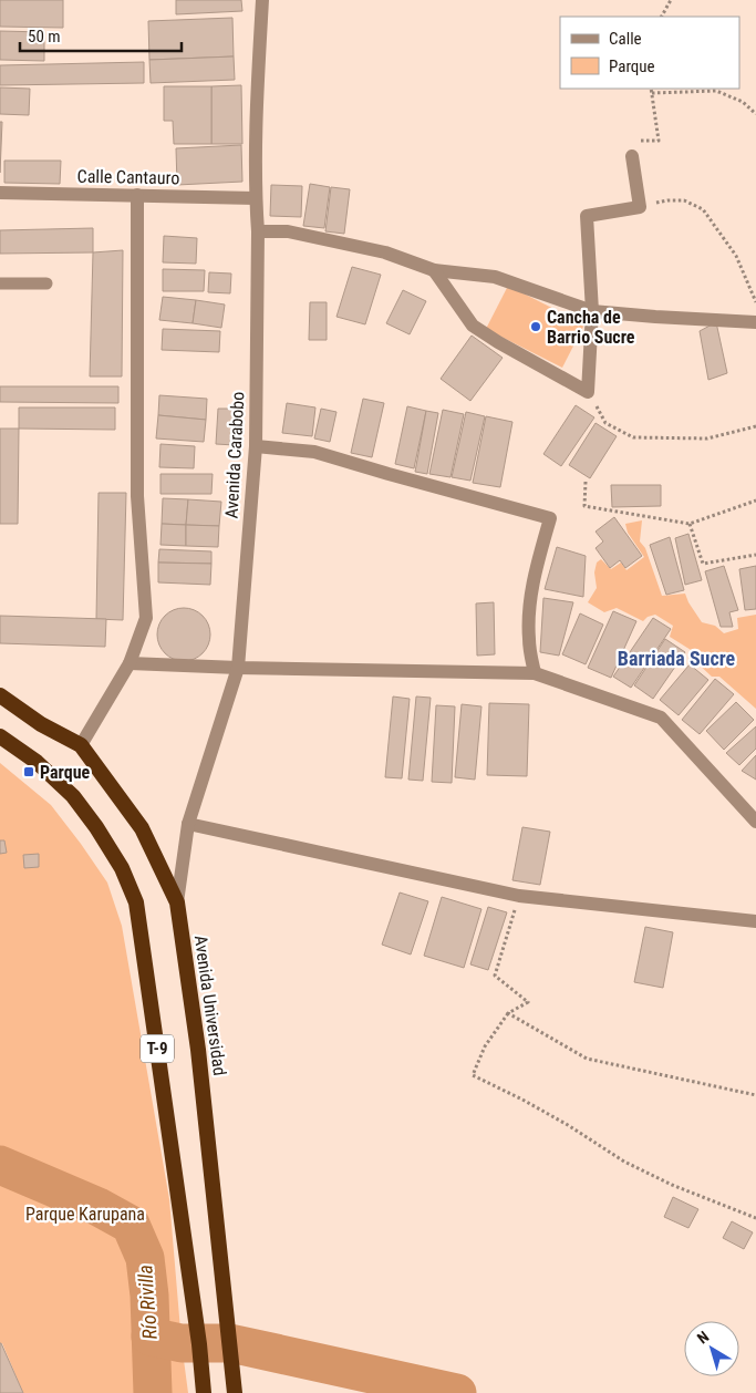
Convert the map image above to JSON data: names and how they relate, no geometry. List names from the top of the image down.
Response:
{
  "streets": {
    "highway": ["Avenida Universidad", "T-9"],
    "street": ["Calle Cantauro", "Avenida Carabobo"]
  },
  "crossings": [
    ["Calle Cantauro", "Avenida Carabobo"],
    ["Avenida Carabobo", "Avenida Universidad"]
  ],
  "districts": ["Barriada Sucre"],
  "water": ["Río Rivilla"],
  "parks": ["Parque Karupana"],
  "places": {
    "other": ["Cancha de Barrio Sucre"],
    "transit": ["Parque"]
  },
  "legend": ["Calle", "Parque"],
  "scale_bar": "50 m",
  "north": "top left"
}
